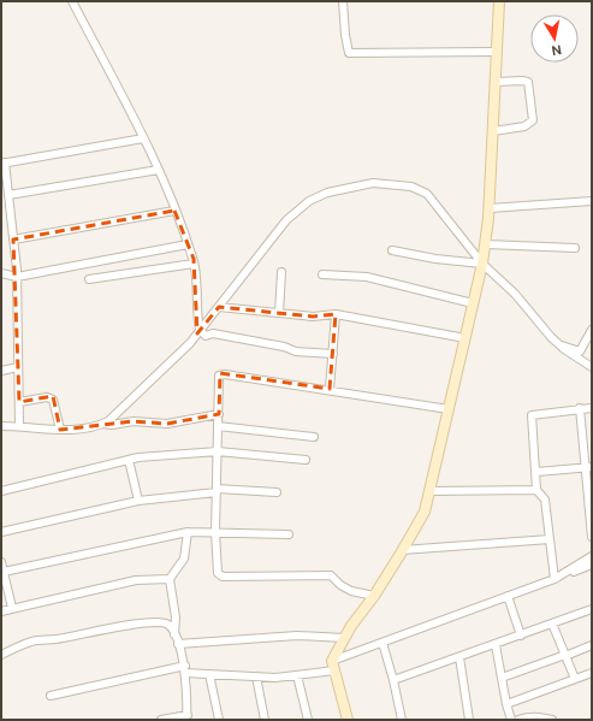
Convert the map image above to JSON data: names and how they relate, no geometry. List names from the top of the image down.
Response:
{
  "north": "bottom"
}
